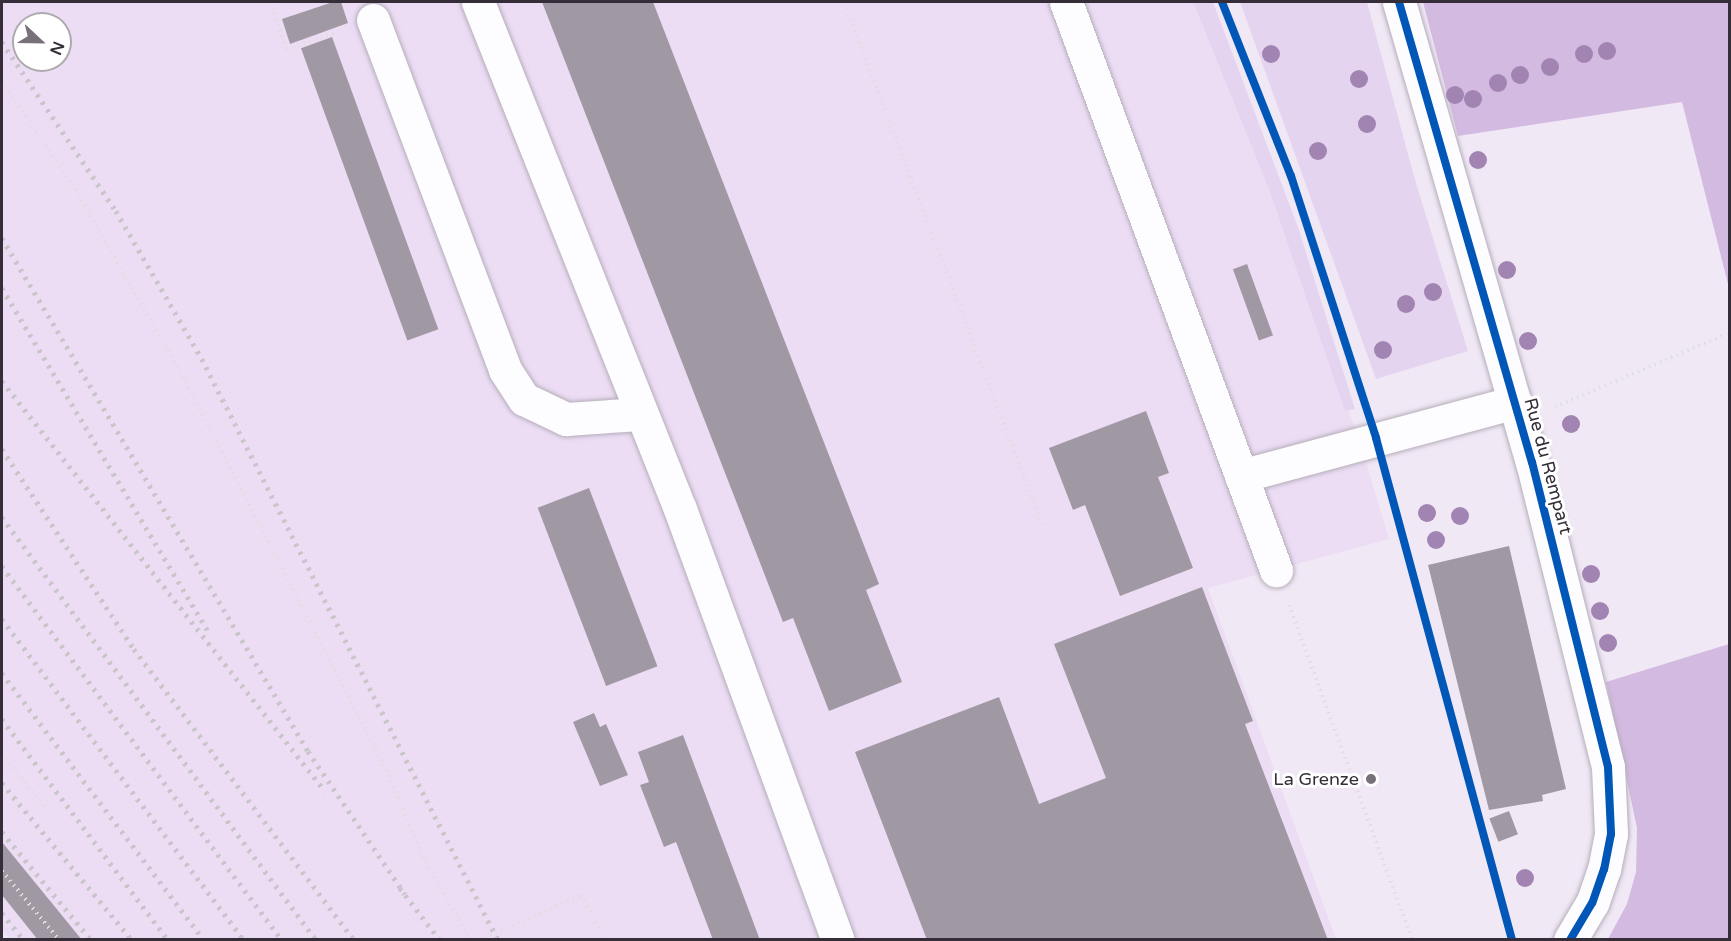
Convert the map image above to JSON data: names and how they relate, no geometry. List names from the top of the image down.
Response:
{
  "streets": {
    "street": ["Rue du Rempart"]
  },
  "places": ["La Grenze"],
  "north": "right"
}
